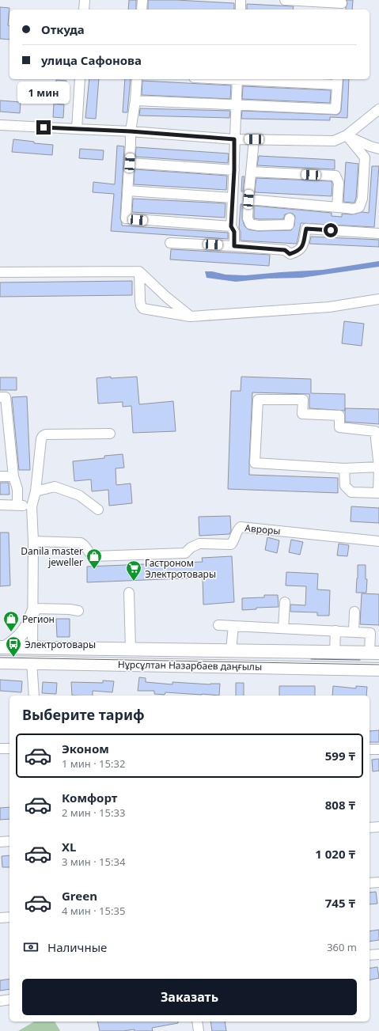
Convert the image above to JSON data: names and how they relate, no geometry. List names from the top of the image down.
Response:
{
  "streets": {
    "main road": ["Нұрсұлтан Назарбаев даңғылы"],
    "street": ["Авроры"]
  },
  "places": {
    "shop": ["Danila master jeweller", "Регион"],
    "supermarket": ["Гастроном Электротовары"],
    "bus stop": ["Электротовары"]
  },
  "page": {
    "banner": ["Откуда", "улица Сафонова"],
    "bubble": "1 мин",
    "heading": "Выберите тариф",
    "list": [
      {
        "name": "Эконом",
        "note": "1 мин · 15:32",
        "value": "599 ₸"
      },
      {
        "name": "Комфорт",
        "note": "2 мин · 15:33",
        "value": "808 ₸"
      },
      {
        "name": "XL",
        "note": "3 мин · 15:34",
        "value": "1 020 ₸"
      },
      {
        "name": "Green",
        "note": "4 мин · 15:35",
        "value": "745 ₸"
      }
    ],
    "pay": ["Наличные", "360 m"],
    "buttons": "Заказать"
  }
}
